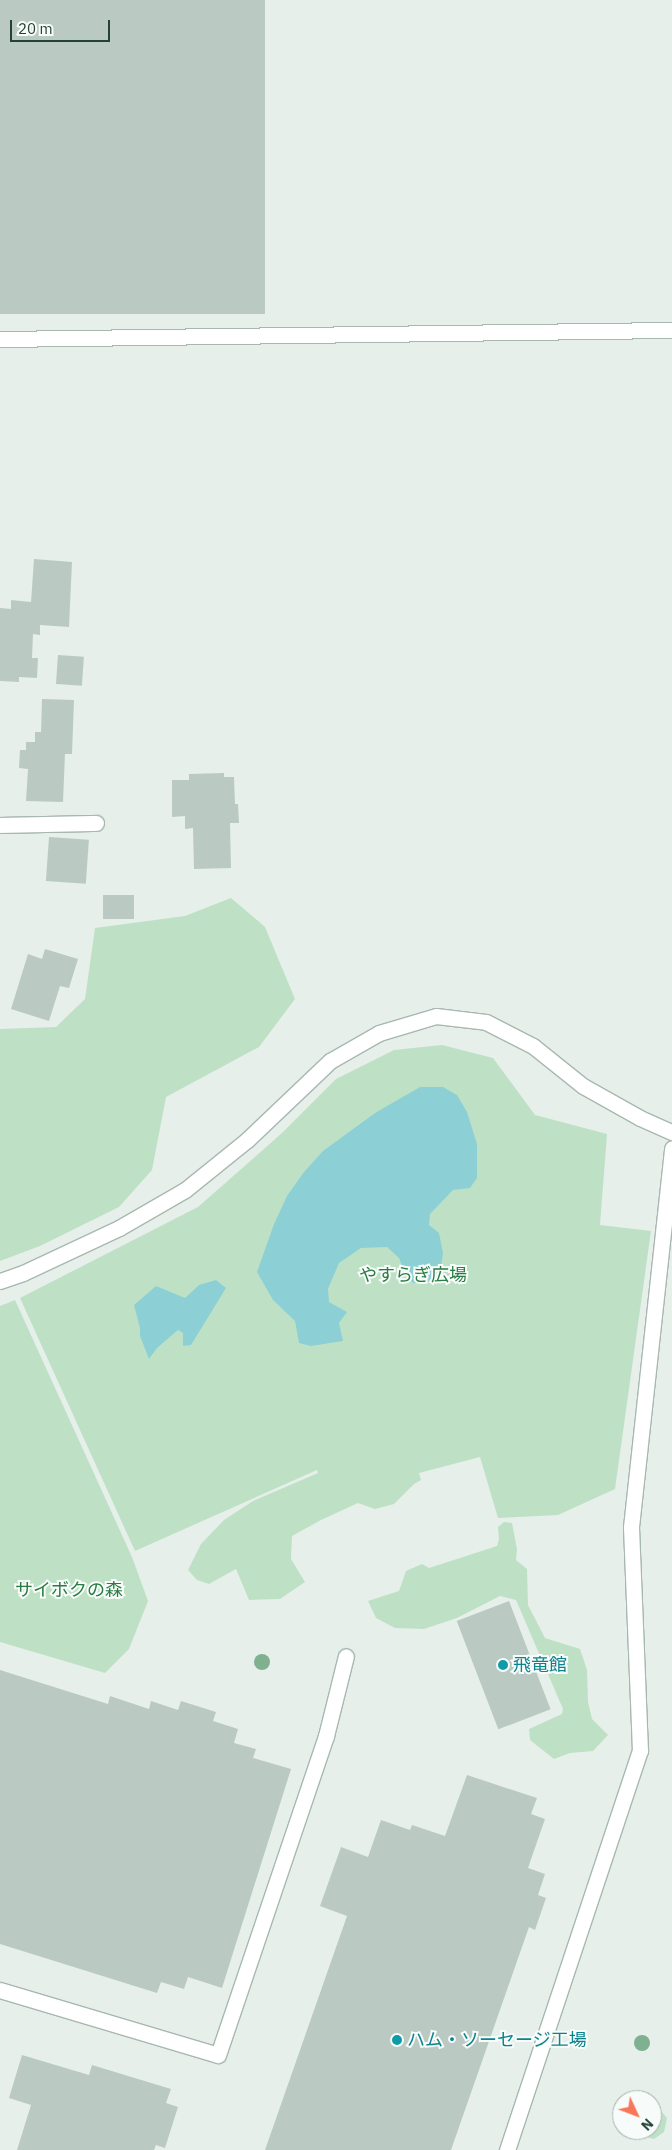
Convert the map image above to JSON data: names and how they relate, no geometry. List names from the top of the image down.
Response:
{
  "parks": ["やすらぎ広場", "サイボクの森"],
  "places": ["飛竜館", "ハム・ソーセージ工場"],
  "scale_bar": "20 m",
  "north": "bottom right"
}
